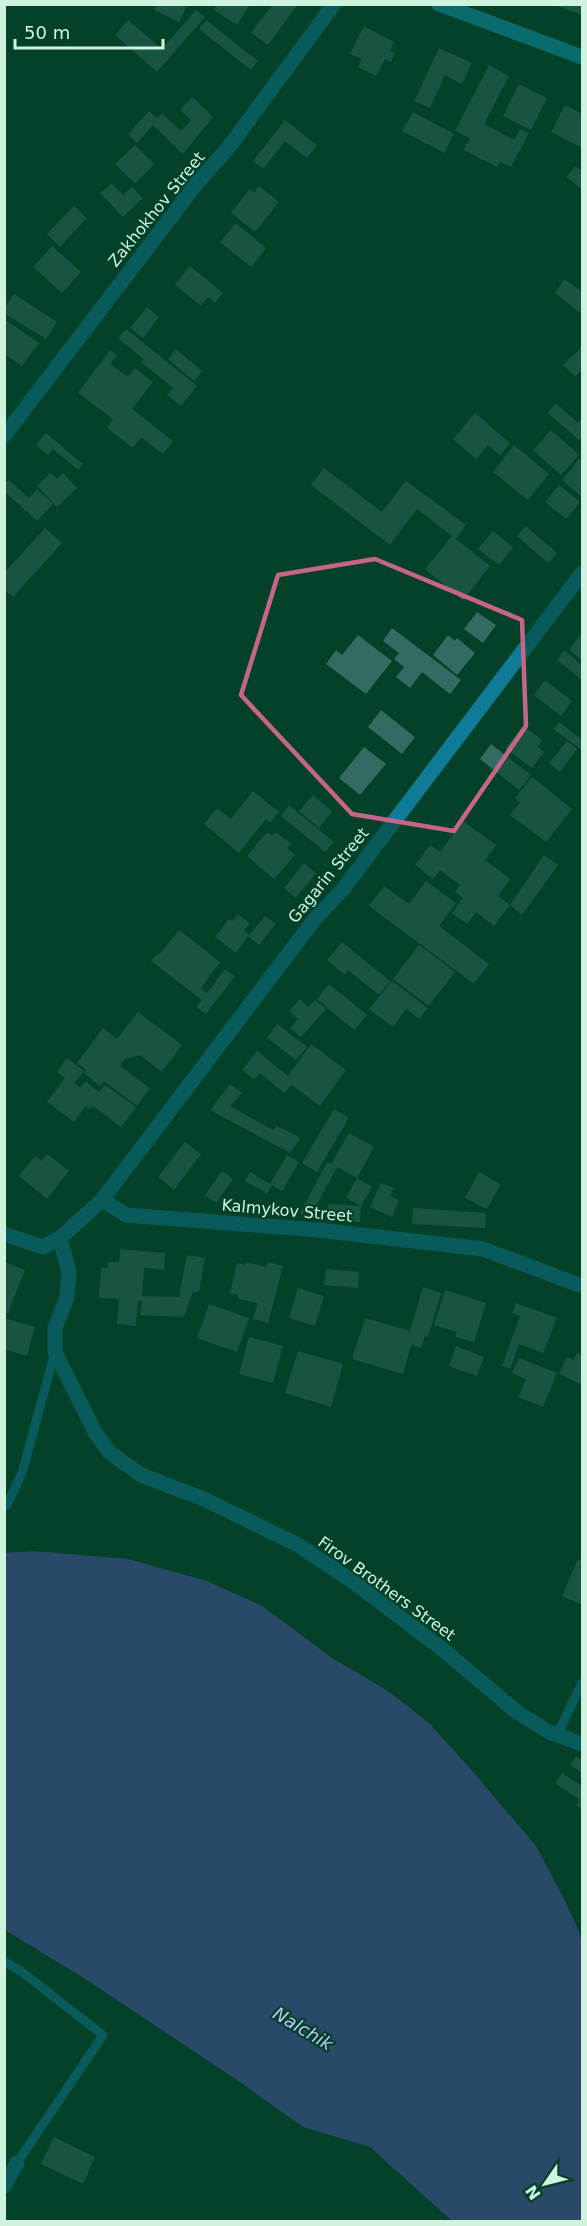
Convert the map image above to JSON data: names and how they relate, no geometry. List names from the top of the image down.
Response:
{
  "streets": {
    "street": [
      "Zakhokhov Street",
      "Gagarin Street",
      "Kalmykov Street",
      "Firov Brothers Street"
    ]
  },
  "crossings": [
    ["Gagarin Street", "Kalmykov Street"]
  ],
  "water": ["Nalchik"],
  "scale_bar": "50 m",
  "north": "bottom left"
}
